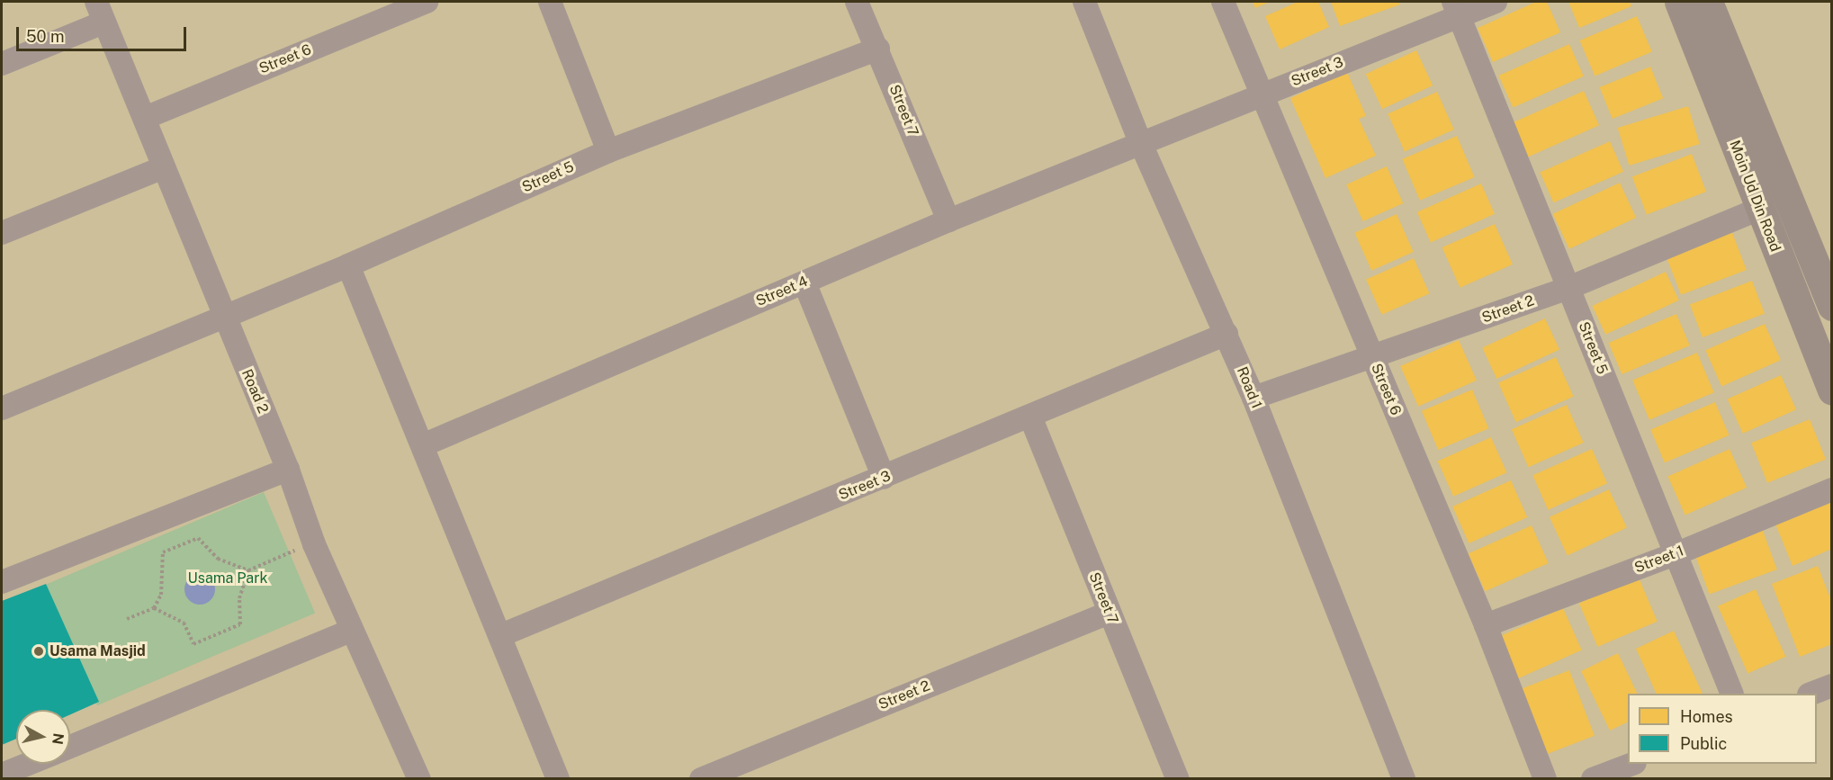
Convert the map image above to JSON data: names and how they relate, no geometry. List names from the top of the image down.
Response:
{
  "streets": {
    "main road": ["Moin Ud Din Road"],
    "street": [
      "Street 6",
      "Street 3",
      "Street 7",
      "Street 5",
      "Street 4",
      "Street 2",
      "Road 1",
      "Road 2",
      "Street 1"
    ]
  },
  "crossings": [
    ["Street 6", "Street 3"],
    ["Street 6", "Street 2"],
    ["Street 6", "Road 2"],
    ["Street 6", "Street 1"],
    ["Street 3", "Street 7"],
    ["Street 3", "Street 5"],
    ["Street 3", "Street 4"],
    ["Street 3", "Road 1"],
    ["Street 7", "Street 5"],
    ["Street 7", "Street 4"],
    ["Street 7", "Street 2"],
    ["Street 5", "Street 2"],
    ["Street 5", "Road 2"],
    ["Street 5", "Street 1"],
    ["Moin Ud Din Road", "Street 2"],
    ["Street 4", "Road 1"],
    ["Street 2", "Road 1"]
  ],
  "parks": ["Usama Park"],
  "places": ["Usama Masjid"],
  "legend": ["Homes", "Public"],
  "scale_bar": "50 m",
  "north": "right"
}
